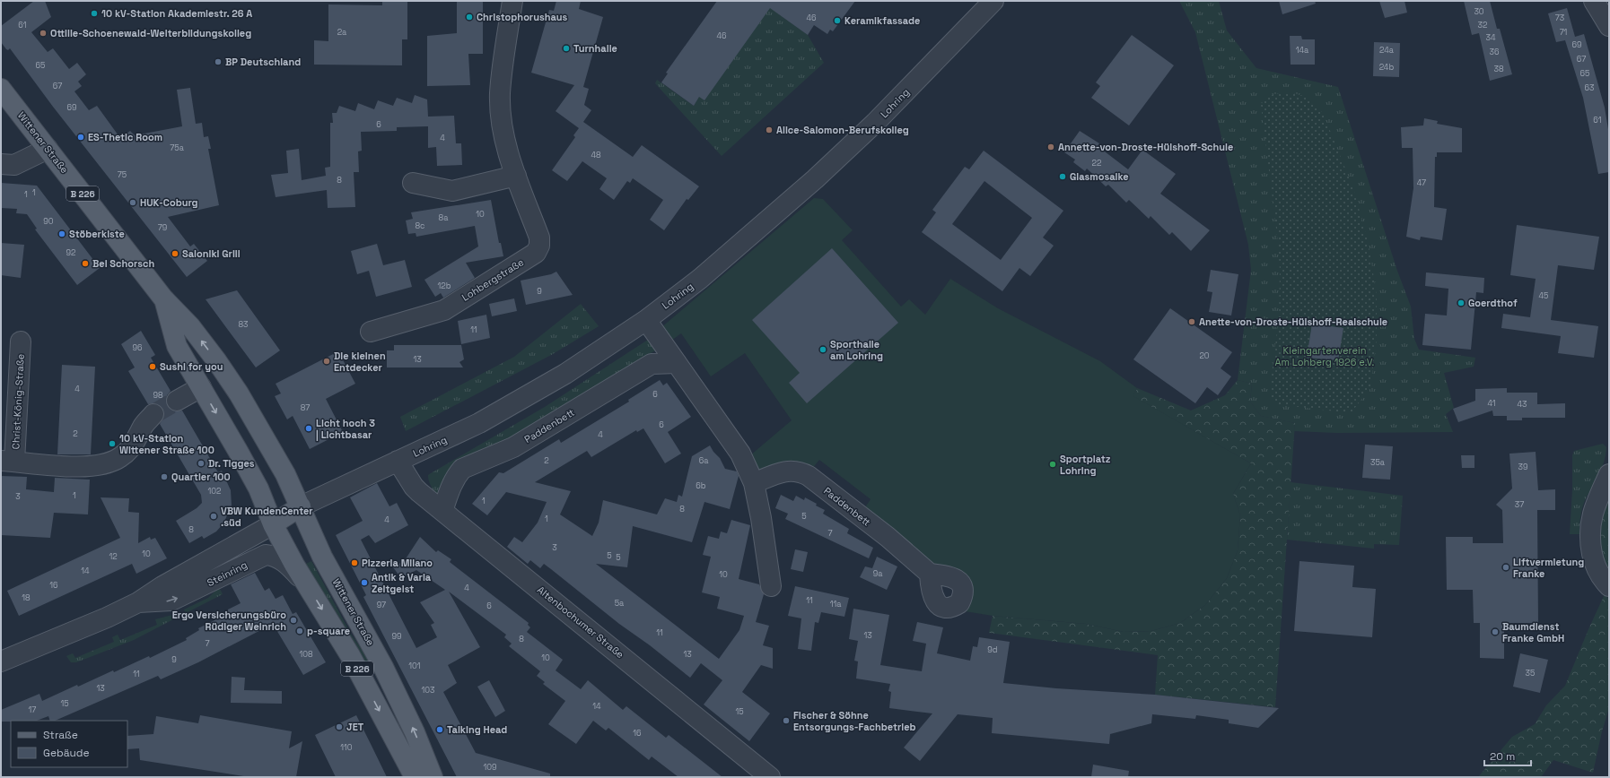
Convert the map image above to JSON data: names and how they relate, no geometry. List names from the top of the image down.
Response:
{
  "streets": {
    "main road": ["Wittener Straße", "B 226"],
    "street": [
      "Lohring",
      "Lohbergstraße",
      "Christ-König-Straße",
      "Paddenbett",
      "Steinring",
      "Altenbochumer Straße"
    ]
  },
  "crossings": [
    ["Lohring", "Wittener Straße"],
    ["Lohring", "Altenbochumer Straße"],
    ["Wittener Straße", "Steinring"],
    ["Paddenbett", "Altenbochumer Straße"]
  ],
  "parks": ["Kleingartenverein Am Lohberg 1926 e.V."],
  "places": [
    "10 kV-Station Akademiestr. 26 A",
    "Christophorushaus",
    "Keramikfassade",
    "Ottilie-Schoenewald-Weiterbildungskolleg",
    "Turnhalle",
    "BP Deutschland",
    "Alice-Salomon-Berufskolleg",
    "ES-Thetic Room",
    "Annette-von-Droste-Hülshoff-Schule",
    "Glasmosaike",
    "HUK-Coburg",
    "Stöberkiste",
    "Saloniki Grill",
    "Bei Schorsch",
    "Goerdthof",
    "Anette-von-Droste-Hülshoff-Realschule",
    "Sporthalle am Lohring",
    "Die kleinen Entdecker",
    "Sushi for you",
    "Licht hoch 3 | Lichtbasar",
    "10 kV-Station Wittener Straße 100",
    "Dr. Tigges",
    "Sportplatz Lohring",
    "Quartier 100",
    "VBW KundenCenter .süd",
    "Pizzeria Milano",
    "Liftvermietung Franke",
    "Antik & Varia Zeitgeist",
    "Ergo Versicherungsbüro Rüdiger Weinrich",
    "p-square",
    "Baumdienst Franke GmbH",
    "Fischer & Söhne Entsorgungs-Fachbetrieb",
    "JET",
    "Talking Head"
  ],
  "house_numbers": [
    "30",
    "46",
    "73",
    "61",
    "32",
    "2a",
    "71",
    "46",
    "34",
    "69",
    "14a",
    "24a",
    "36",
    "67",
    "65",
    "24b",
    "38",
    "65",
    "67",
    "63",
    "69",
    "61",
    "6",
    "4",
    "75a",
    "48",
    "22",
    "75",
    "8",
    "47",
    "1",
    "1",
    "10",
    "8a",
    "90",
    "8c",
    "79",
    "92",
    "12b",
    "9",
    "45",
    "83",
    "11",
    "96",
    "20",
    "13",
    "4",
    "6",
    "98",
    "41",
    "43",
    "87",
    "6",
    "2",
    "4",
    "2",
    "6a",
    "35a",
    "39",
    "6b",
    "102",
    "1",
    "3",
    "1",
    "37",
    "8",
    "5",
    "1",
    "4",
    "8",
    "7",
    "3",
    "10",
    "5",
    "12",
    "5",
    "14",
    "9a",
    "10",
    "16",
    "4",
    "18",
    "11",
    "5a",
    "11a",
    "97",
    "6",
    "11",
    "13",
    "99",
    "8",
    "7",
    "9d",
    "108",
    "13",
    "10",
    "9",
    "101",
    "35",
    "11",
    "13",
    "103",
    "15",
    "14",
    "17",
    "15",
    "16",
    "110",
    "109"
  ],
  "legend": ["Straße", "Gebäude"],
  "scale_bar": "20 m"
}
